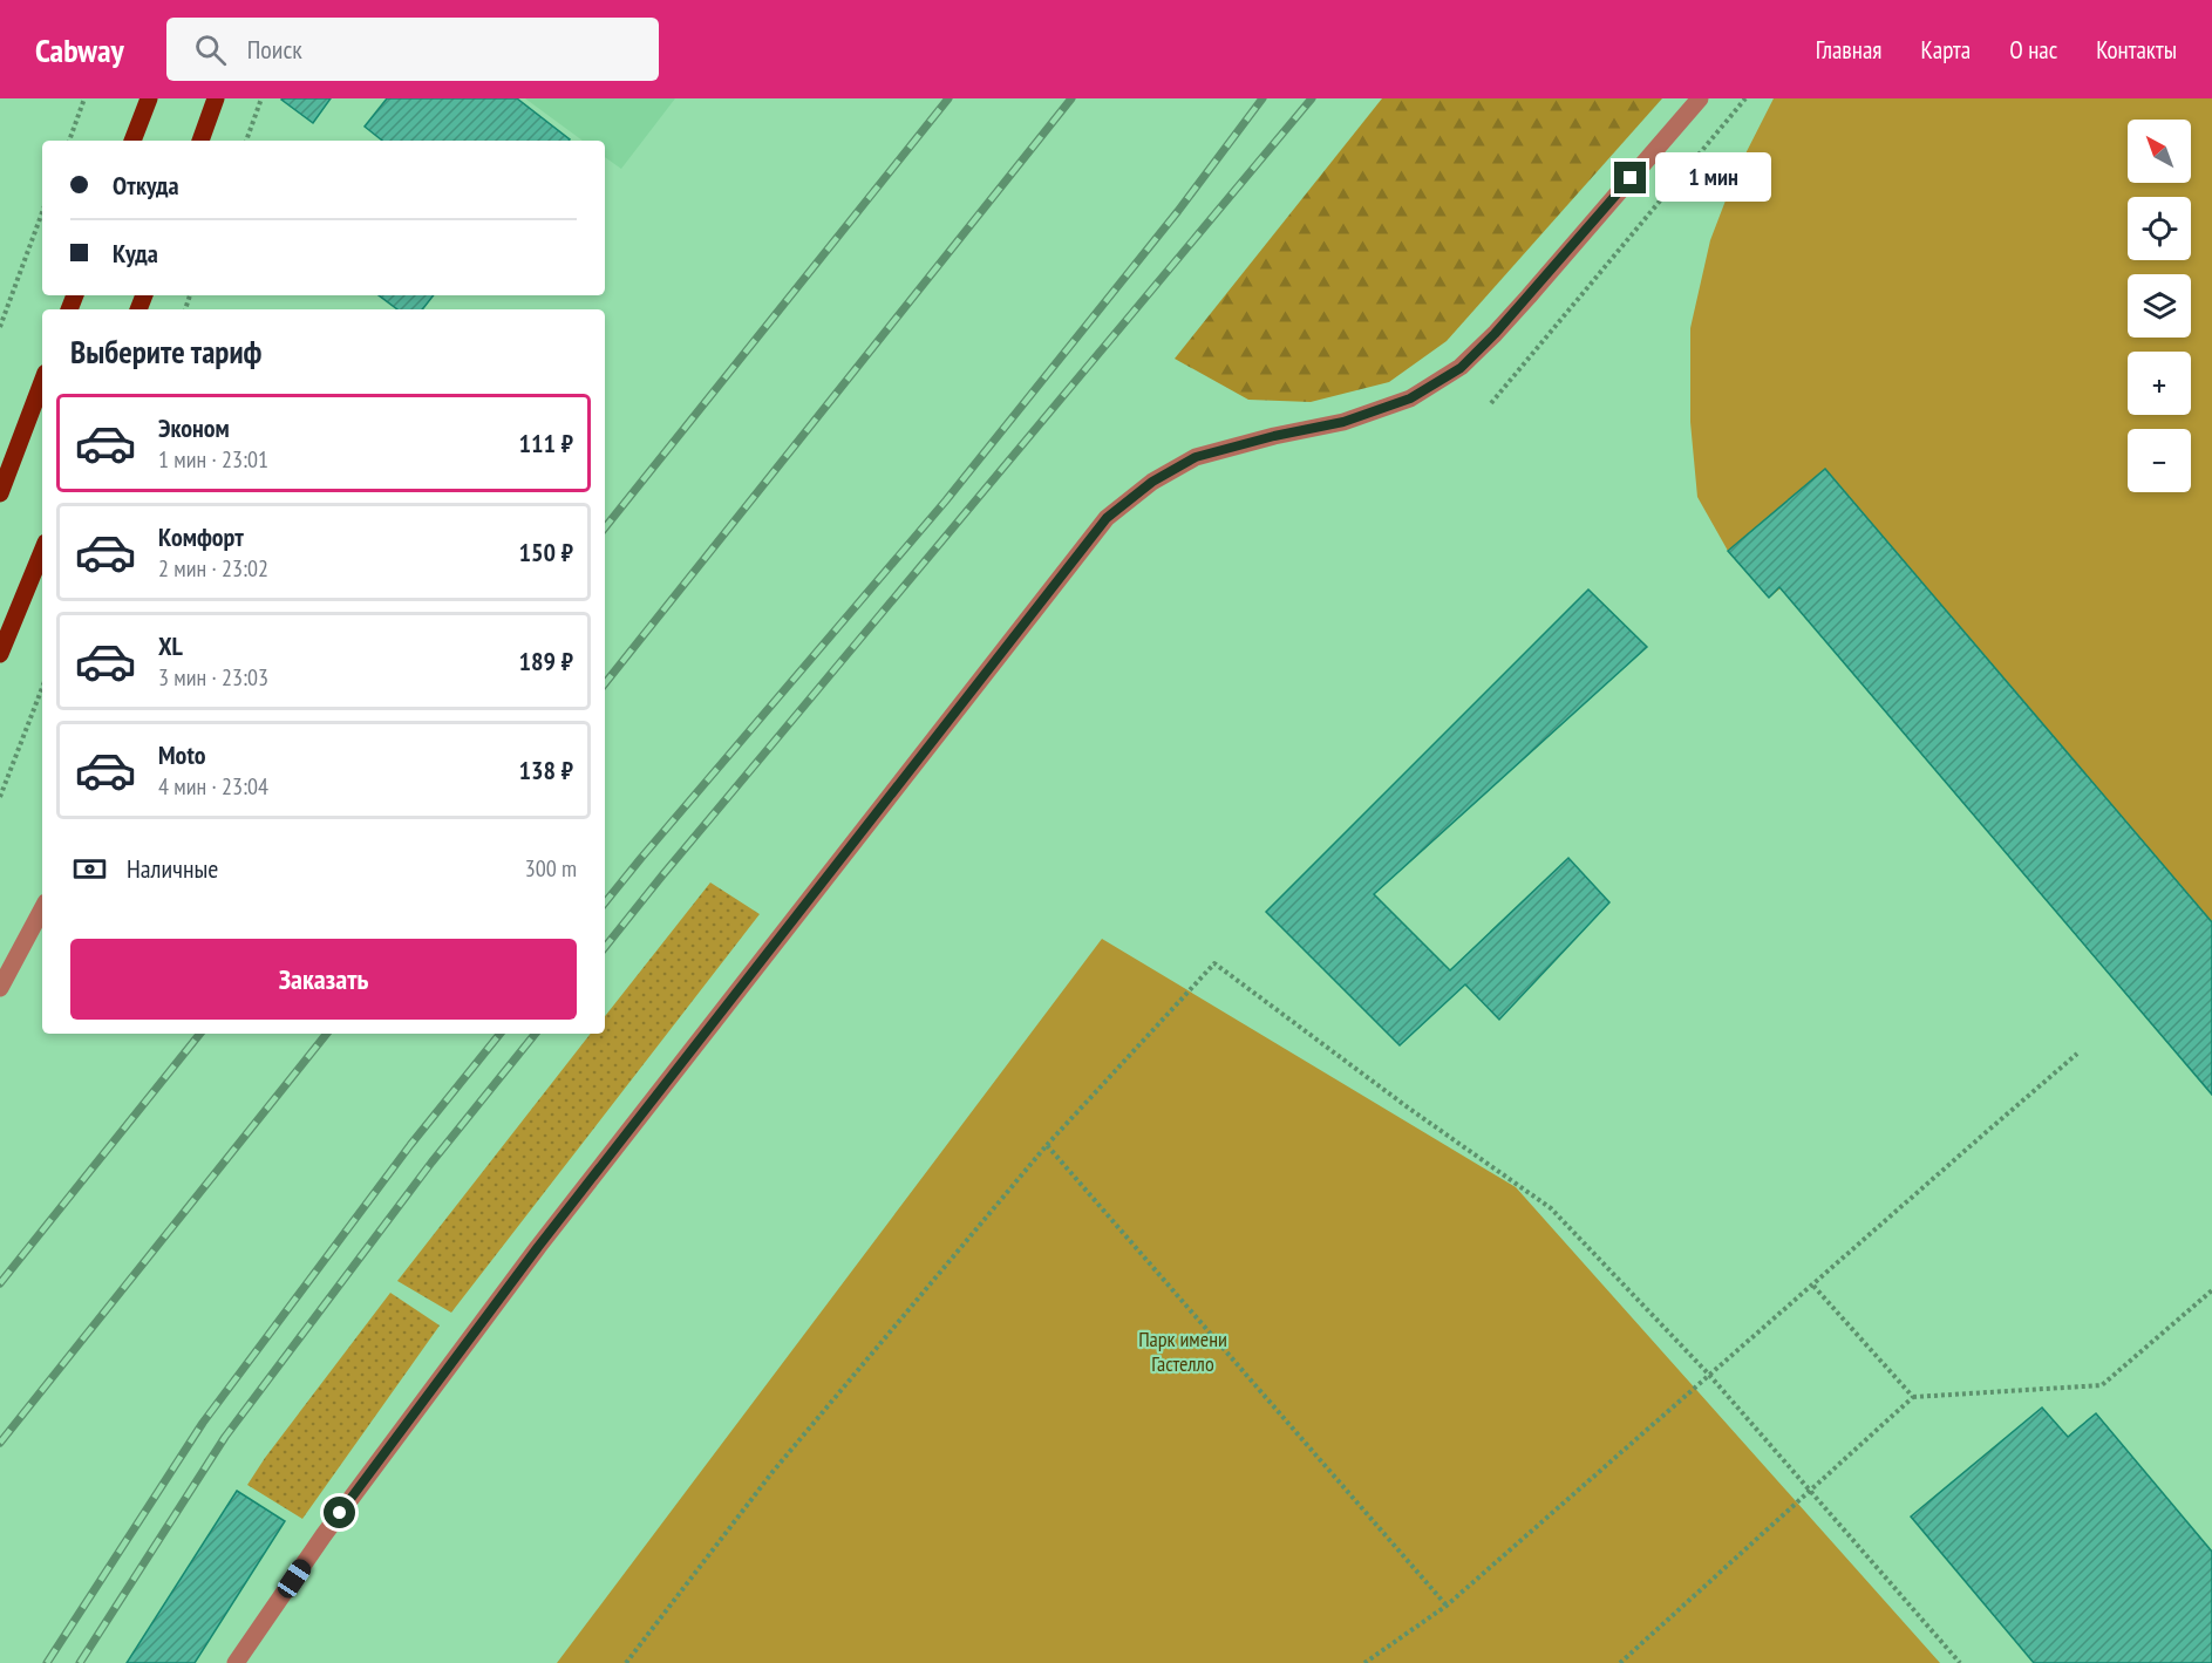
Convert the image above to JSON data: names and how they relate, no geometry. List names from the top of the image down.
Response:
{
  "parks": ["Парк имени Гастелло"],
  "north": "top left",
  "page": {
    "header": "Cabway",
    "search": "Поиск",
    "nav": [
      "Главная",
      "Карта",
      "О нас",
      "Контакты"
    ],
    "map_buttons": ["+", "−"],
    "banner": ["Откуда", "Куда"],
    "bubble": "1 мин",
    "heading": "Выберите тариф",
    "list": [
      {
        "name": "Эконом",
        "note": "1 мин · 23:01",
        "value": "111 ₽"
      },
      {
        "name": "Комфорт",
        "note": "2 мин · 23:02",
        "value": "150 ₽"
      },
      {
        "name": "XL",
        "note": "3 мин · 23:03",
        "value": "189 ₽"
      },
      {
        "name": "Moto",
        "note": "4 мин · 23:04",
        "value": "138 ₽"
      }
    ],
    "pay": ["Наличные", "300 m"],
    "buttons": "Заказать"
  }
}
